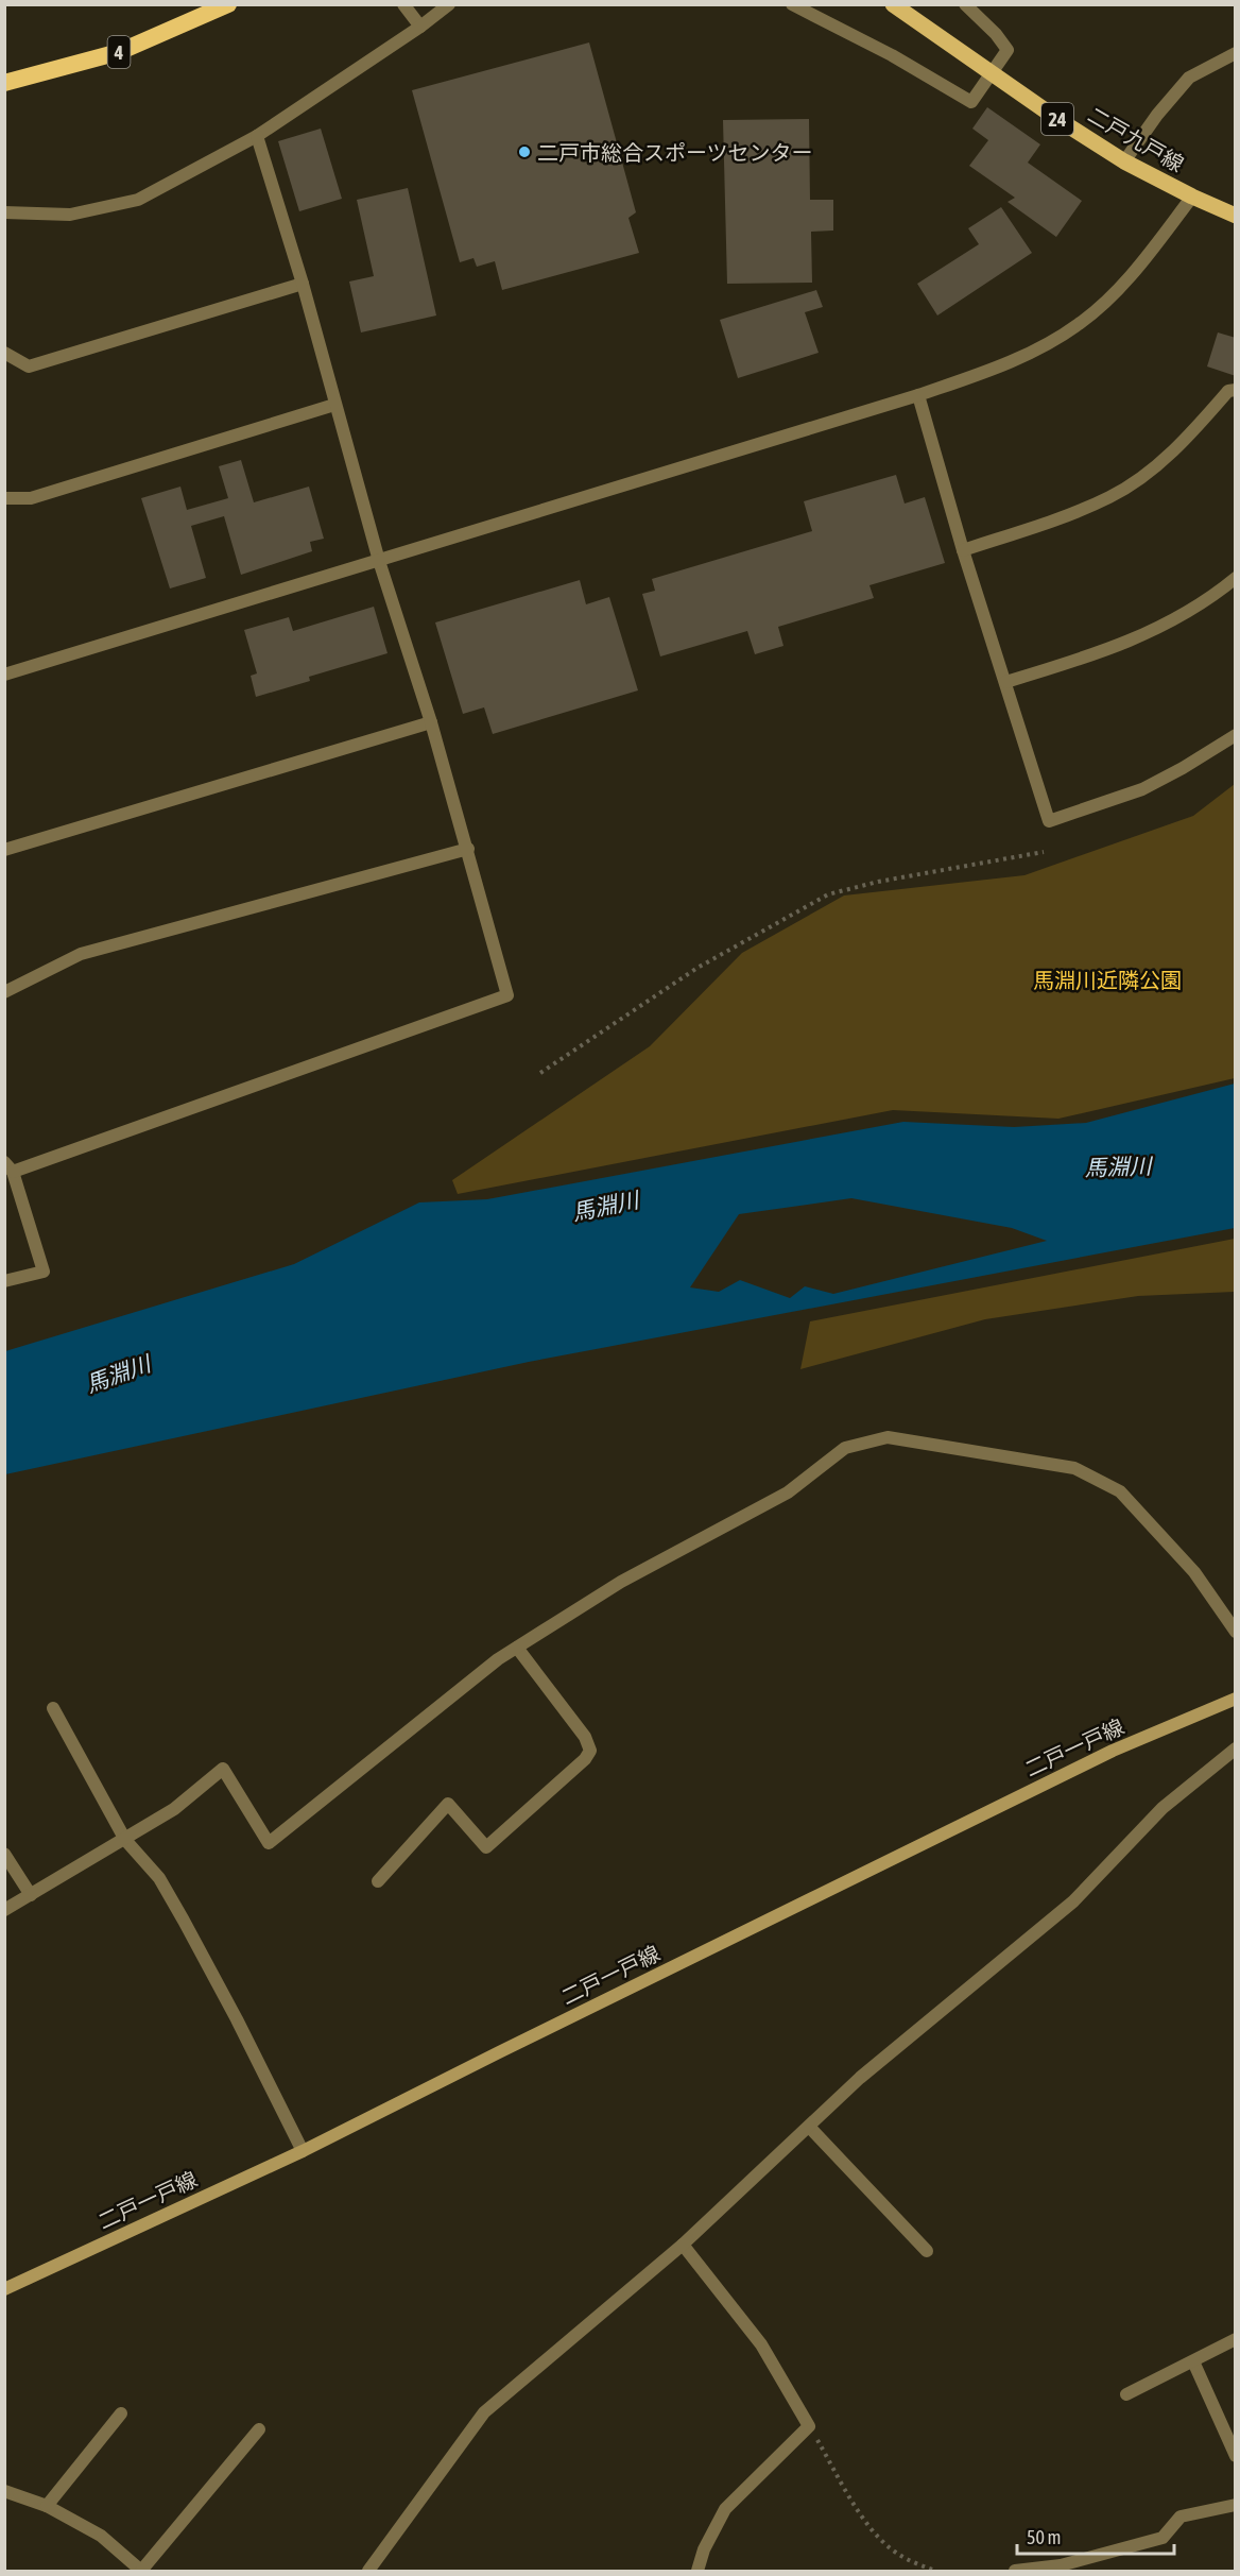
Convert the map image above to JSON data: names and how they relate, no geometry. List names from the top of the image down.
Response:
{
  "streets": {
    "highway": ["4"],
    "main road": ["24", "二戸九戸線", "二戸一戸線"]
  },
  "water": ["馬淵川"],
  "parks": ["馬淵川近隣公園"],
  "places": ["二戸市総合スポーツセンター"],
  "scale_bar": "50 m"
}
